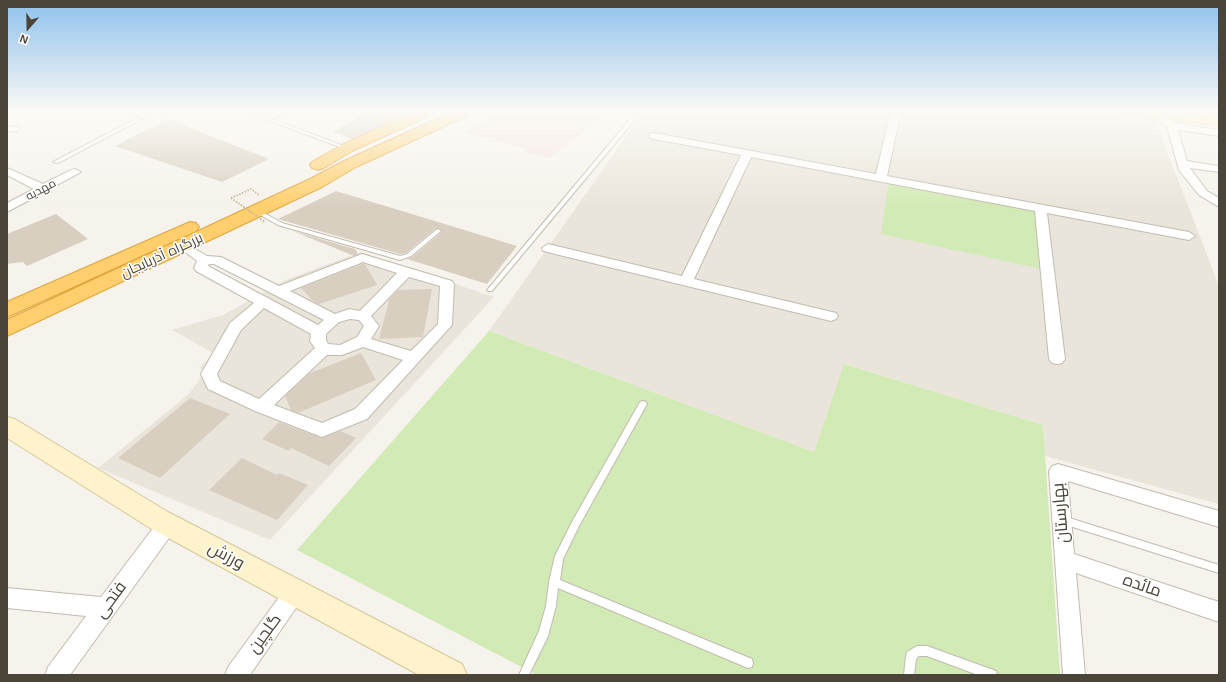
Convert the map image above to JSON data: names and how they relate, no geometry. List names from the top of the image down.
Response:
{
  "streets": {
    "highway": ["بزرگراه آذربایجان"],
    "main road": ["ورزش"],
    "street": [
      "مهدیه",
      "بهارستان",
      "مائده",
      "فتحی",
      "گلچین"
    ]
  },
  "crossings": [
    ["بهارستان", "مائده"],
    ["ورزش", "فتحی"],
    ["ورزش", "گلچین"]
  ],
  "north": "bottom"
}
